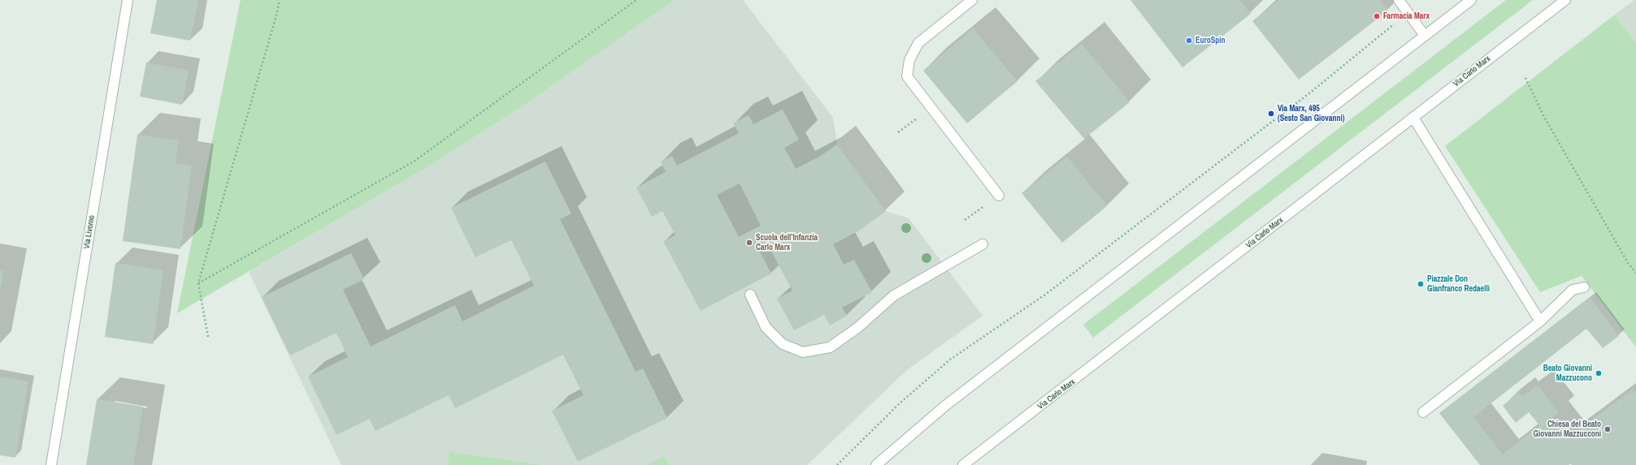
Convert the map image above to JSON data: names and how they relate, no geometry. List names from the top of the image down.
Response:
{
  "streets": {
    "street": ["Via Carlo Marx", "Via Livorno"]
  },
  "places": [
    "Farmacia Marx",
    "EuroSpin",
    "Via Marx, 495 (Sesto San Giovanni)",
    "Scuola dell’Infanzia Carlo Marx",
    "Piazzale Don Gianfranco Redaelli",
    "Beato Giovanni Mazzucono",
    "Chiesa del Beato Giovanni Mazzucconi"
  ]
}
